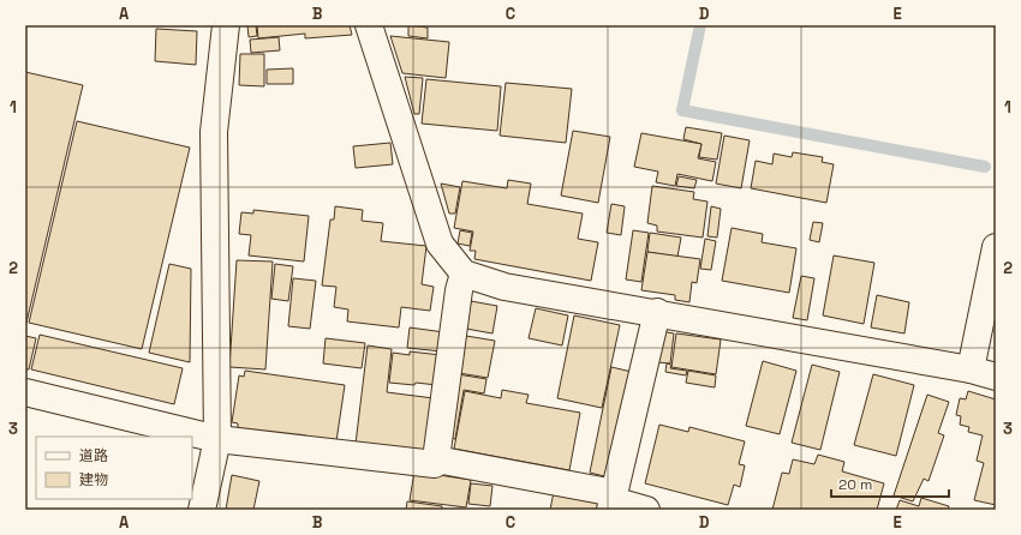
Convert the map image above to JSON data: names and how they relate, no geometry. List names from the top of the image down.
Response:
{
  "legend": ["道路", "建物"],
  "scale_bar": "20 m",
  "grid": {
    "columns": [
      "A",
      "B",
      "C",
      "D",
      "E"
    ],
    "rows": ["1", "2", "3"]
  }
}
